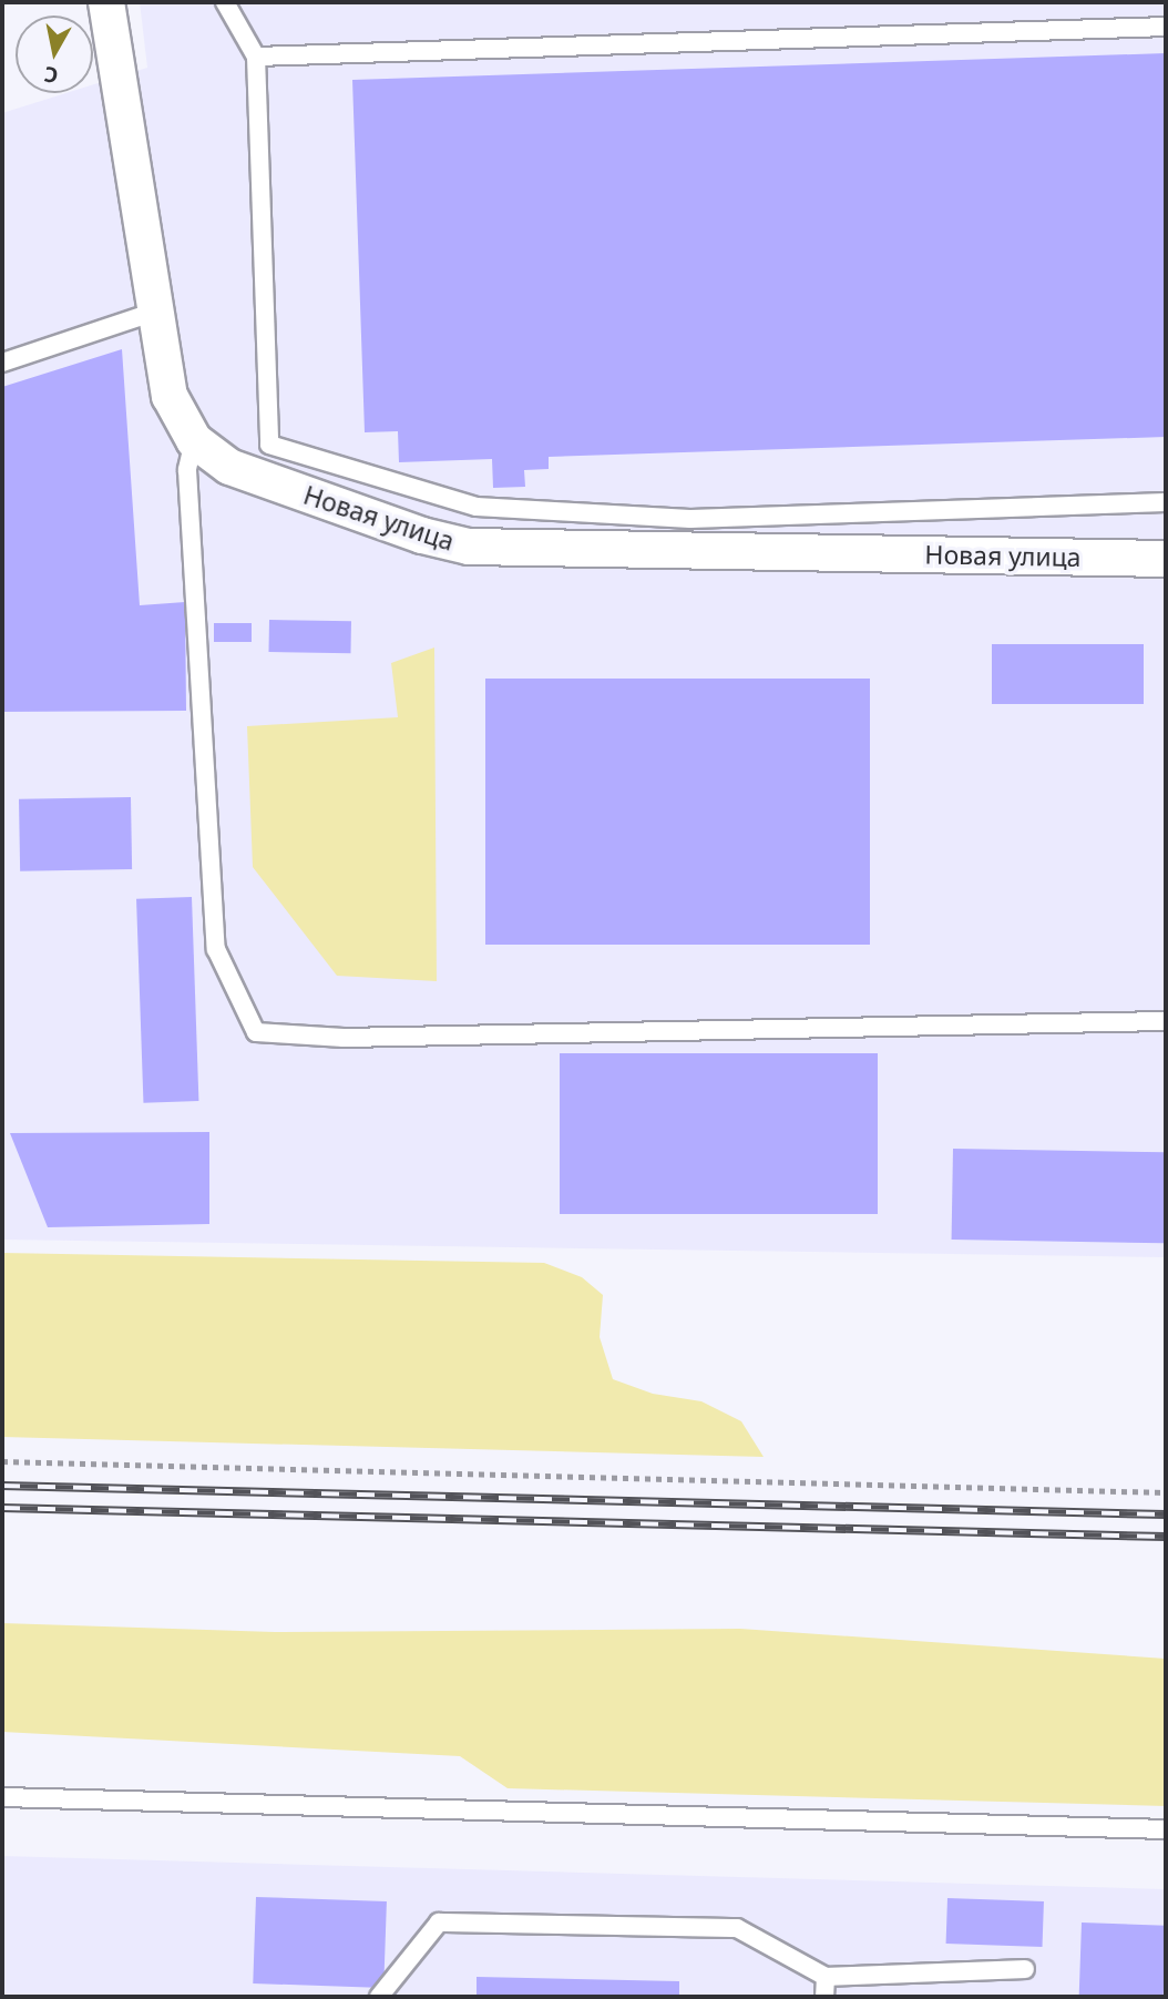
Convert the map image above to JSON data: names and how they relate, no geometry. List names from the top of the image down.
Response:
{
  "streets": {
    "street": ["Новая улица"]
  },
  "north": "bottom"
}
